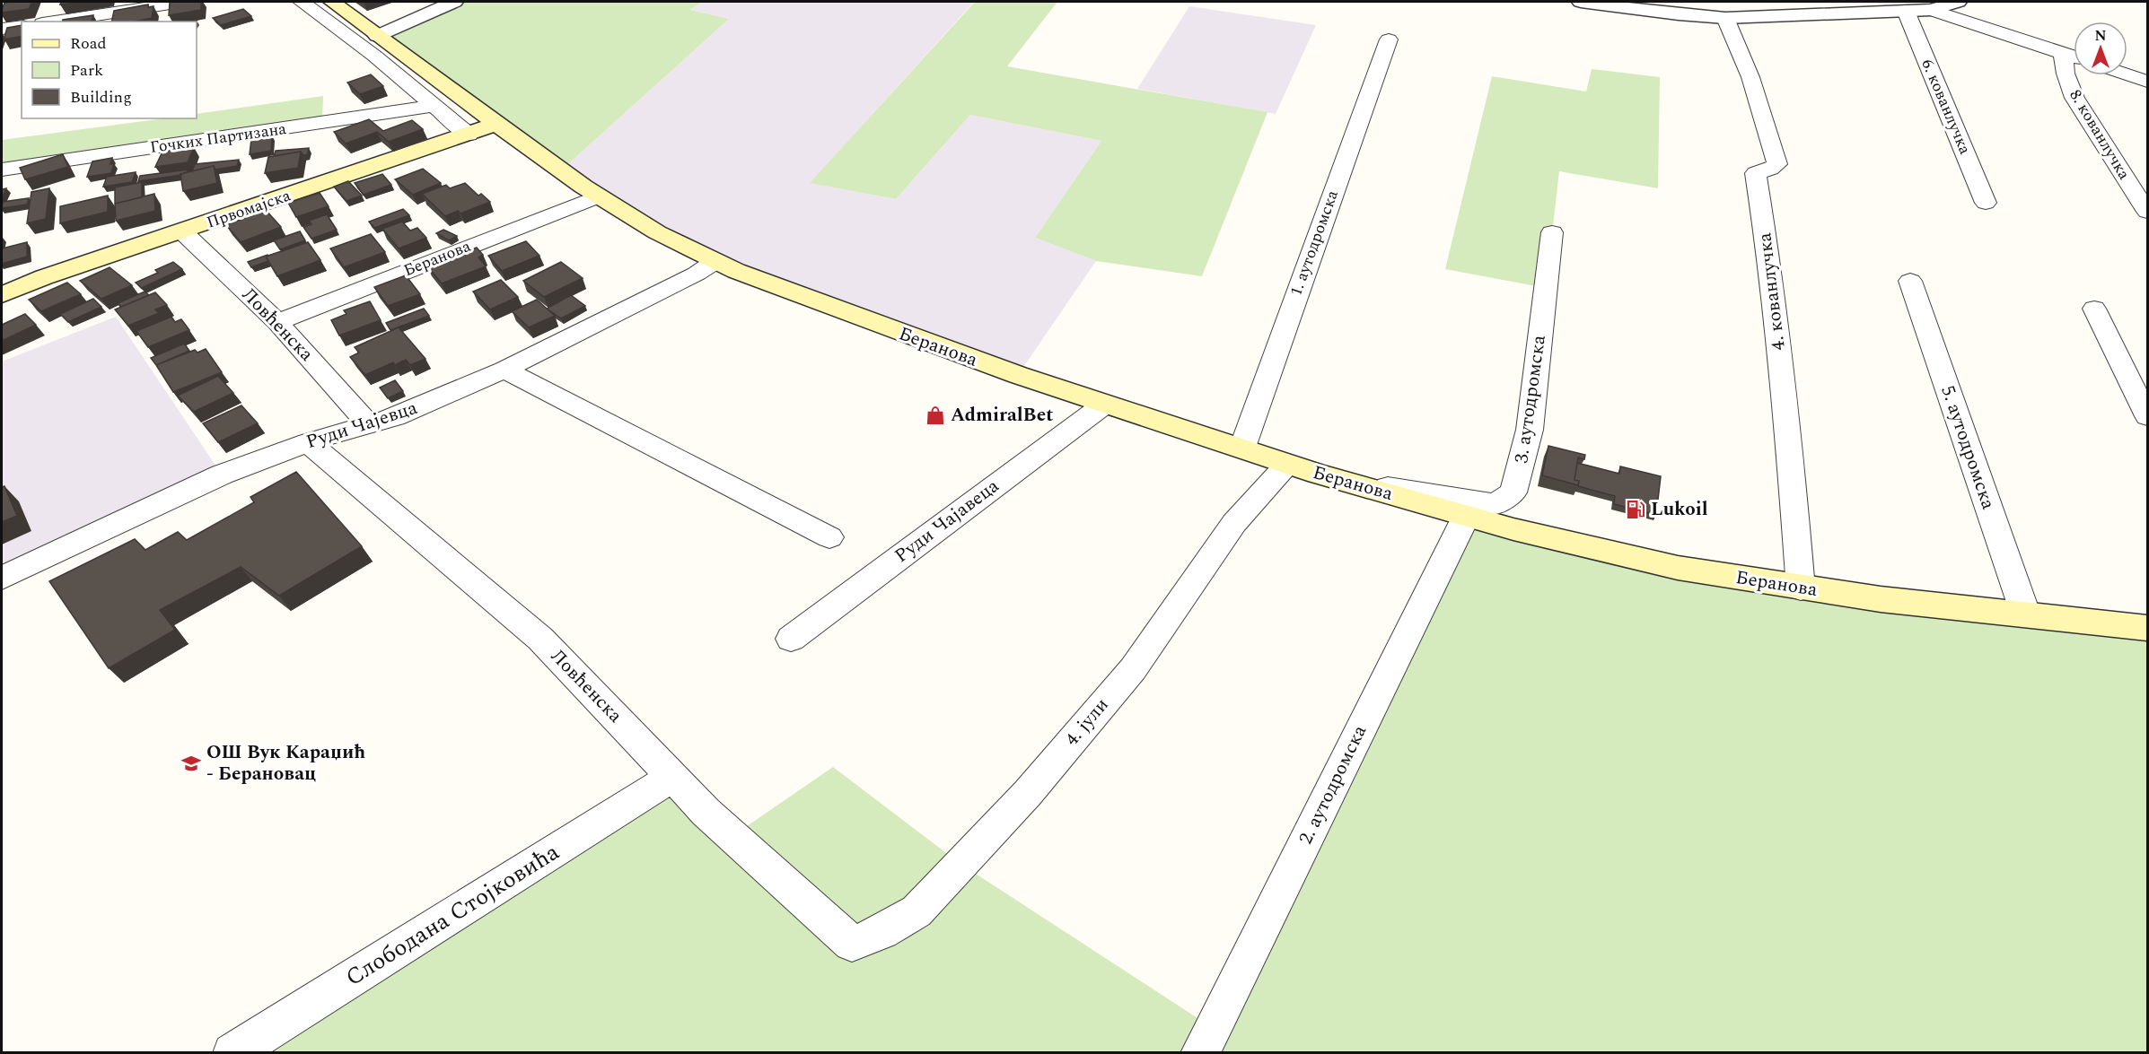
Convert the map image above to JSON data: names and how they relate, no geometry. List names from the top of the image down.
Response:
{
  "streets": {
    "main road": ["Првомајска", "Беранова"],
    "street": [
      "6. кованлучка",
      "8. кованлучка",
      "Гочких Партизана",
      "1. аутодромска",
      "4. кованлучка",
      "Ловћенска",
      "3. аутодромска",
      "Руди Чајевца",
      "5. аутодромска",
      "Руди Чајавеца",
      "4. јули",
      "2. аутодромска",
      "Слободана Стојковића"
    ]
  },
  "crossings": [
    ["Првомајска", "Беранова"],
    ["Првомајска", "Ловћенска"],
    ["1. аутодромска", "Беранова"],
    ["Беранова", "4. кованлучка"],
    ["Беранова", "Ловћенска"],
    ["Беранова", "3. аутодромска"],
    ["Беранова", "Руди Чајевца"],
    ["Беранова", "5. аутодромска"],
    ["Беранова", "Руди Чајавеца"],
    ["Беранова", "4. јули"],
    ["Беранова", "2. аутодромска"],
    ["Ловћенска", "Руди Чајевца"],
    ["Ловћенска", "4. јули"],
    ["Ловћенска", "Слободана Стојковића"],
    ["3. аутодромска", "4. јули"]
  ],
  "places": {
    "shop": ["AdmiralBet"],
    "fuel station": ["Lukoil"],
    "school or university": ["ОШ Вук Караџић - Берановац"]
  },
  "legend": ["Road", "Park", "Building"],
  "north": "top"
}
